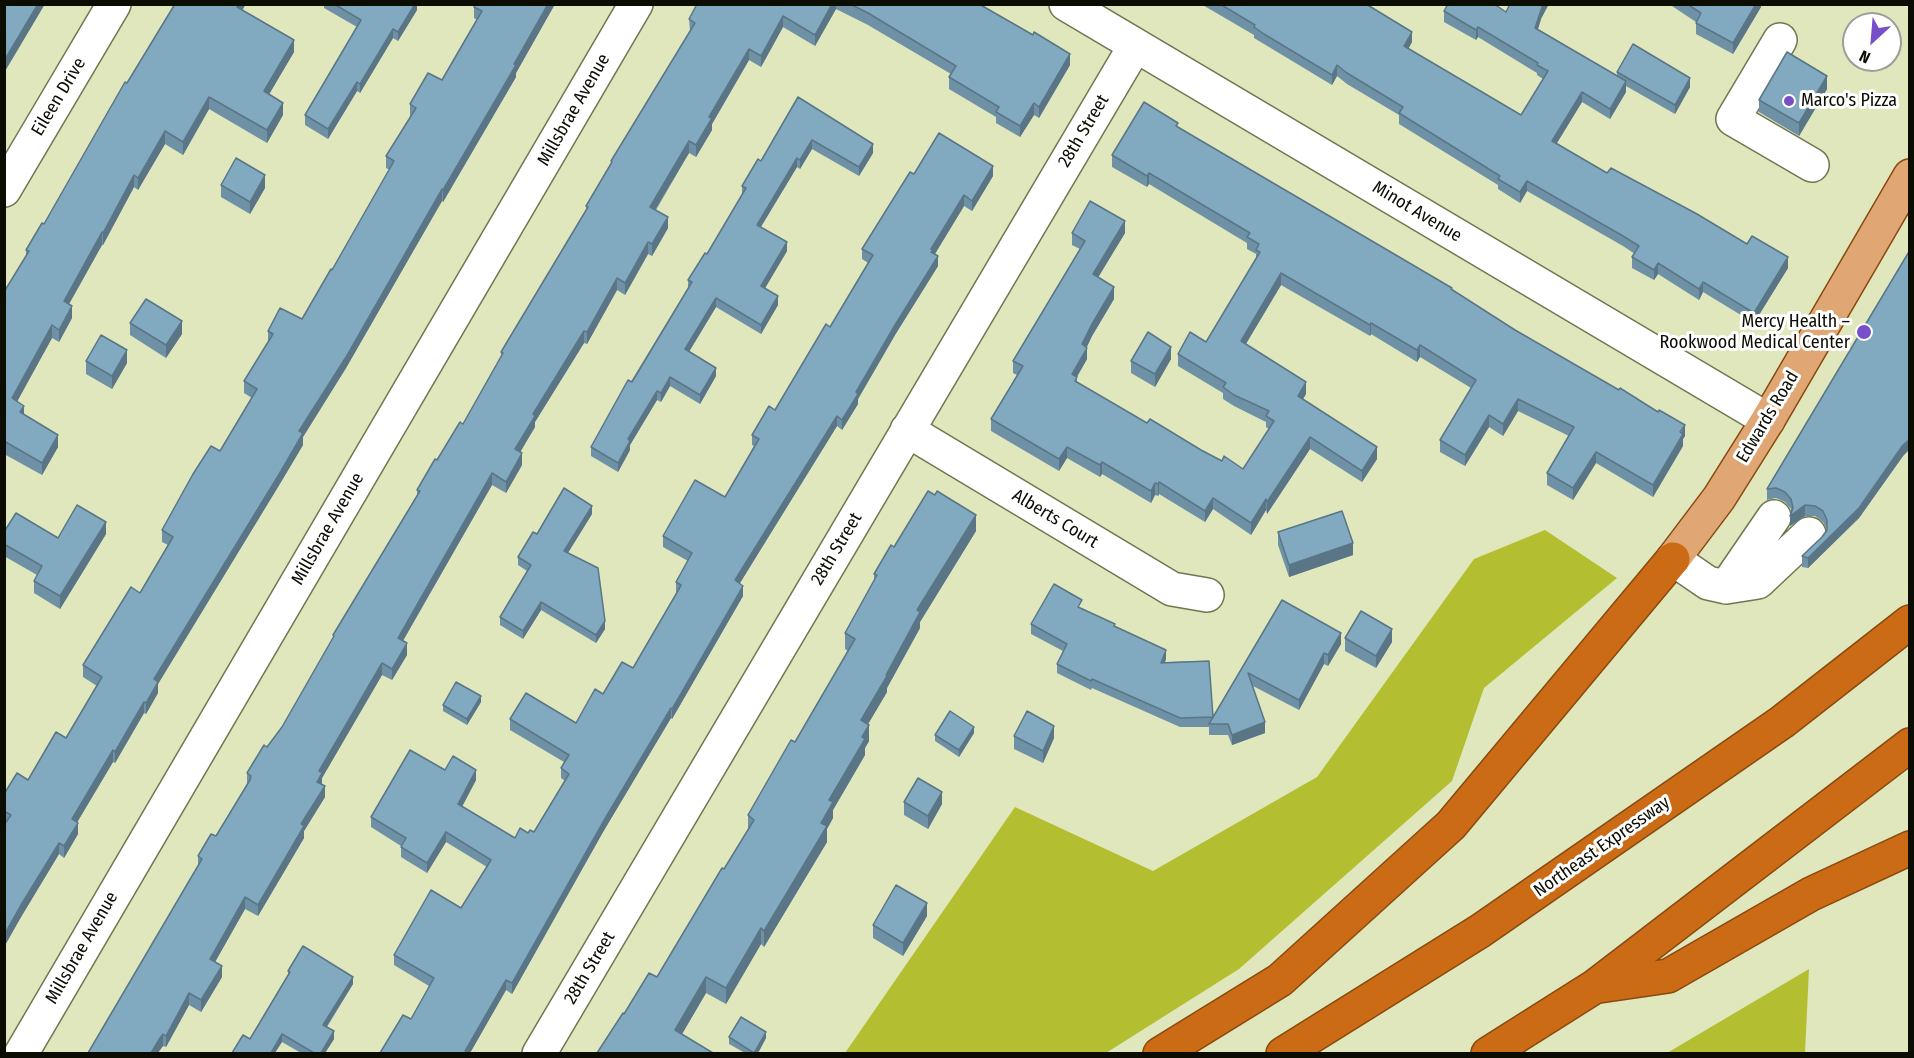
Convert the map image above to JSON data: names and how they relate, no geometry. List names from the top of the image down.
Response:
{
  "streets": {
    "highway": ["Northeast Expressway"],
    "main road": ["Edwards Road"],
    "street": [
      "Eileen Drive",
      "Millsbrae Avenue",
      "28th Street",
      "Minot Avenue",
      "Alberts Court"
    ]
  },
  "crossings": [
    ["28th Street", "Minot Avenue"],
    ["28th Street", "Alberts Court"],
    ["Minot Avenue", "Edwards Road"]
  ],
  "places": ["Marco's Pizza", "Mercy Health – Rookwood Medical Center"],
  "north": "bottom left"
}
